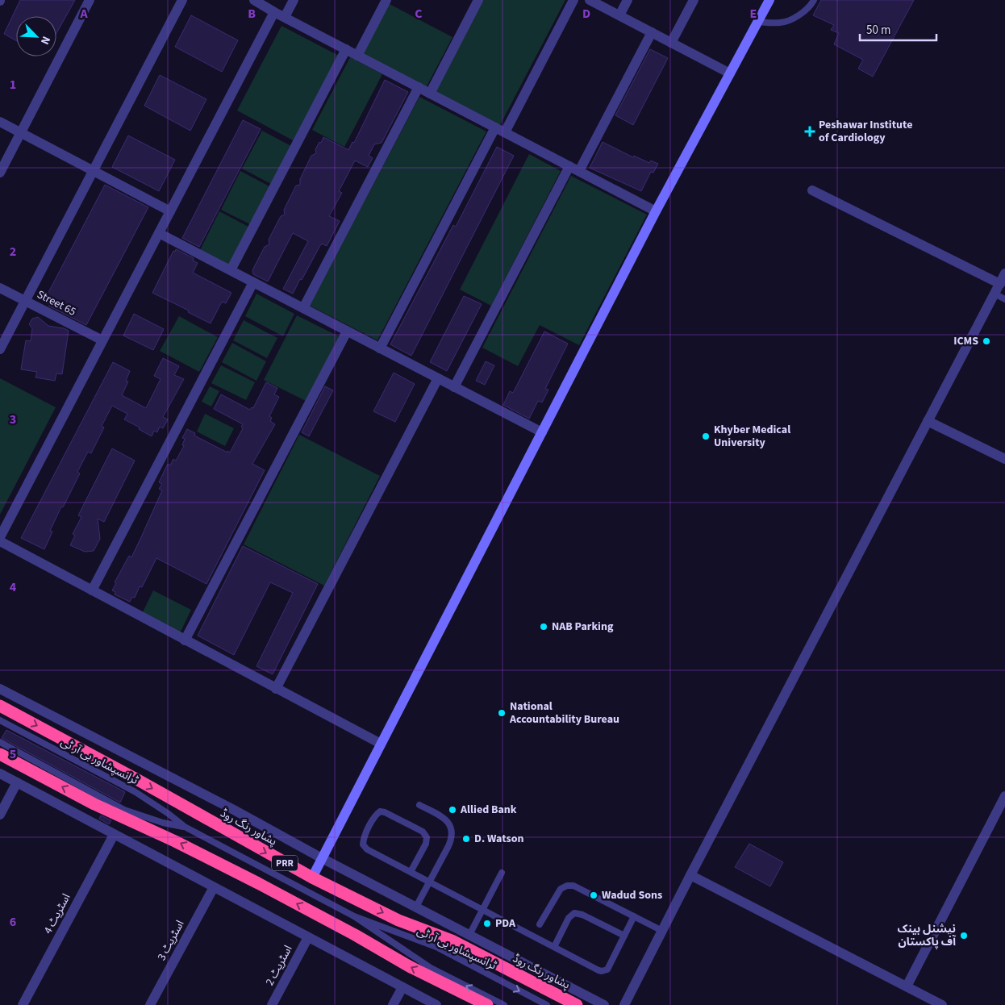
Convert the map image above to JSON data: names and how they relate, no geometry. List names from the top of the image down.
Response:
{
  "streets": {
    "highway": ["پشاور رنگ روڈ", "PRR"],
    "street": [
      "Street 65",
      "اسٹریٹ 4",
      "اسٹریٹ 3",
      "اسٹریٹ 2"
    ],
    "lane": ["ٹرانسپشاور بی آر ٹی"]
  },
  "places": {
    "health": ["Peshawar Institute of Cardiology"],
    "other": [
      "ICMS",
      "Khyber Medical University",
      "NAB Parking",
      "National Accountability Bureau",
      "Allied Bank",
      "D. Watson",
      "Wadud Sons",
      "PDA",
      "نیشنل بینک آف پاکستان"
    ]
  },
  "scale_bar": "50 m",
  "north": "bottom right",
  "grid": {
    "columns": [
      "A",
      "B",
      "C",
      "D",
      "E"
    ],
    "rows": [
      "1",
      "2",
      "3",
      "4",
      "5",
      "6"
    ]
  }
}
